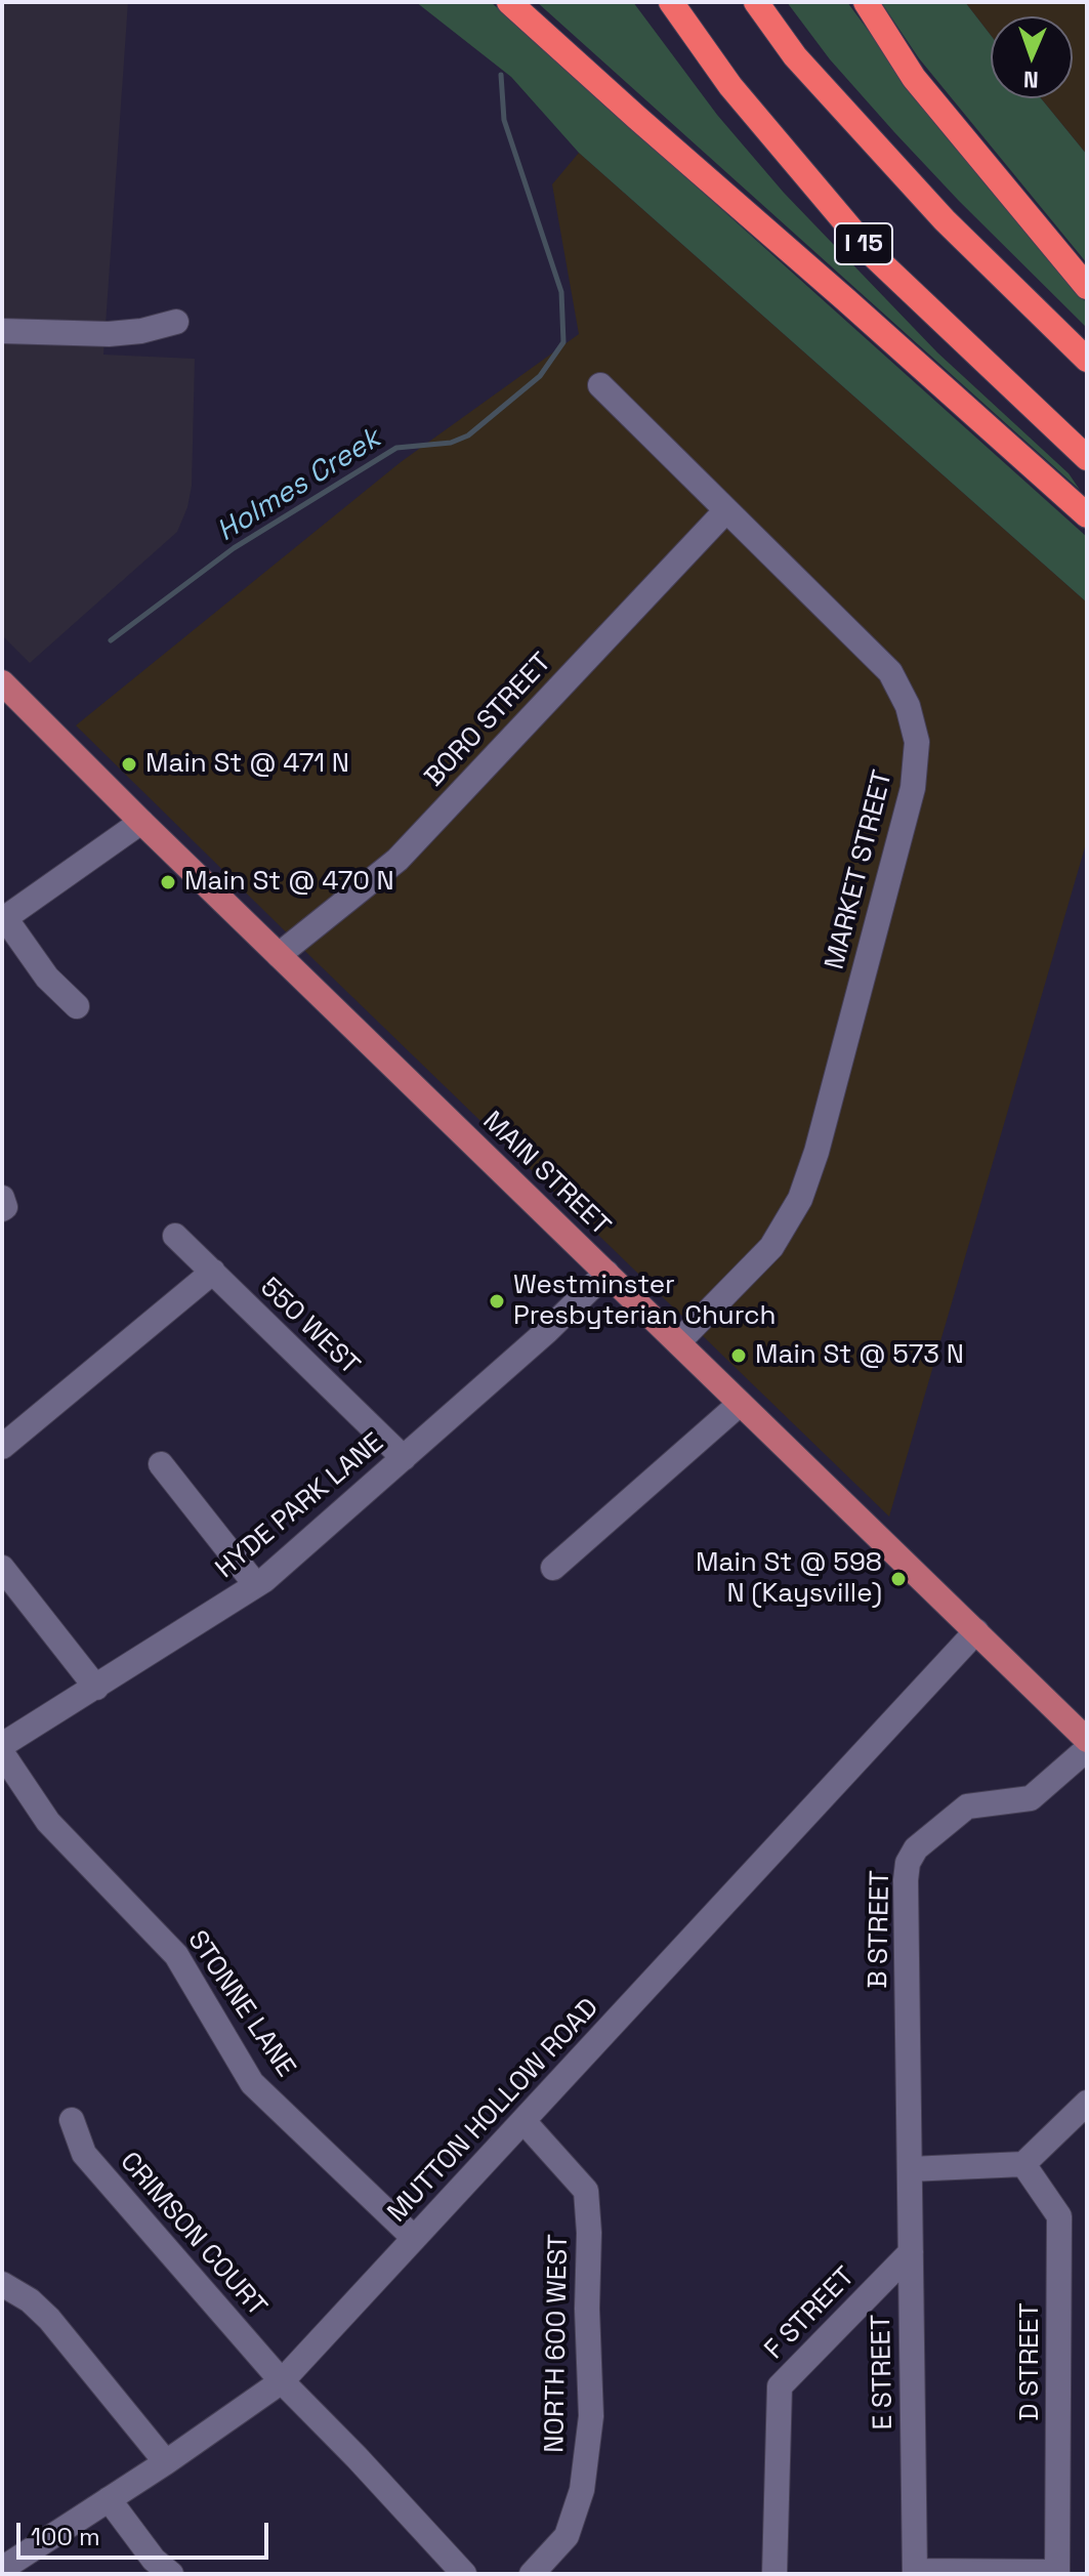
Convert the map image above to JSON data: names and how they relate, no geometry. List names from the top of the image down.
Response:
{
  "streets": {
    "highway": ["I 15"],
    "main road": ["MAIN STREET"],
    "street": [
      "BORO STREET",
      "MARKET STREET",
      "550 WEST",
      "HYDE PARK LANE",
      "B STREET",
      "STONNE LANE",
      "MUTTON HOLLOW ROAD",
      "CRIMSON COURT",
      "F STREET",
      "NORTH 600 WEST",
      "D STREET",
      "E STREET"
    ]
  },
  "crossings": [
    ["BORO STREET", "MARKET STREET"],
    ["BORO STREET", "MAIN STREET"],
    ["MARKET STREET", "MAIN STREET"],
    ["MAIN STREET", "HYDE PARK LANE"],
    ["MAIN STREET", "MUTTON HOLLOW ROAD"],
    ["550 WEST", "HYDE PARK LANE"],
    ["B STREET", "E STREET"],
    ["STONNE LANE", "MUTTON HOLLOW ROAD"],
    ["MUTTON HOLLOW ROAD", "CRIMSON COURT"],
    ["MUTTON HOLLOW ROAD", "NORTH 600 WEST"],
    ["F STREET", "E STREET"]
  ],
  "water": ["Holmes Creek"],
  "places": [
    "Main St @ 471 N",
    "Main St @ 470 N",
    "Westminster Presbyterian Church",
    "Main St @ 573 N",
    "Main St @ 598 N (Kaysville)"
  ],
  "scale_bar": "100 m",
  "north": "bottom"
}
